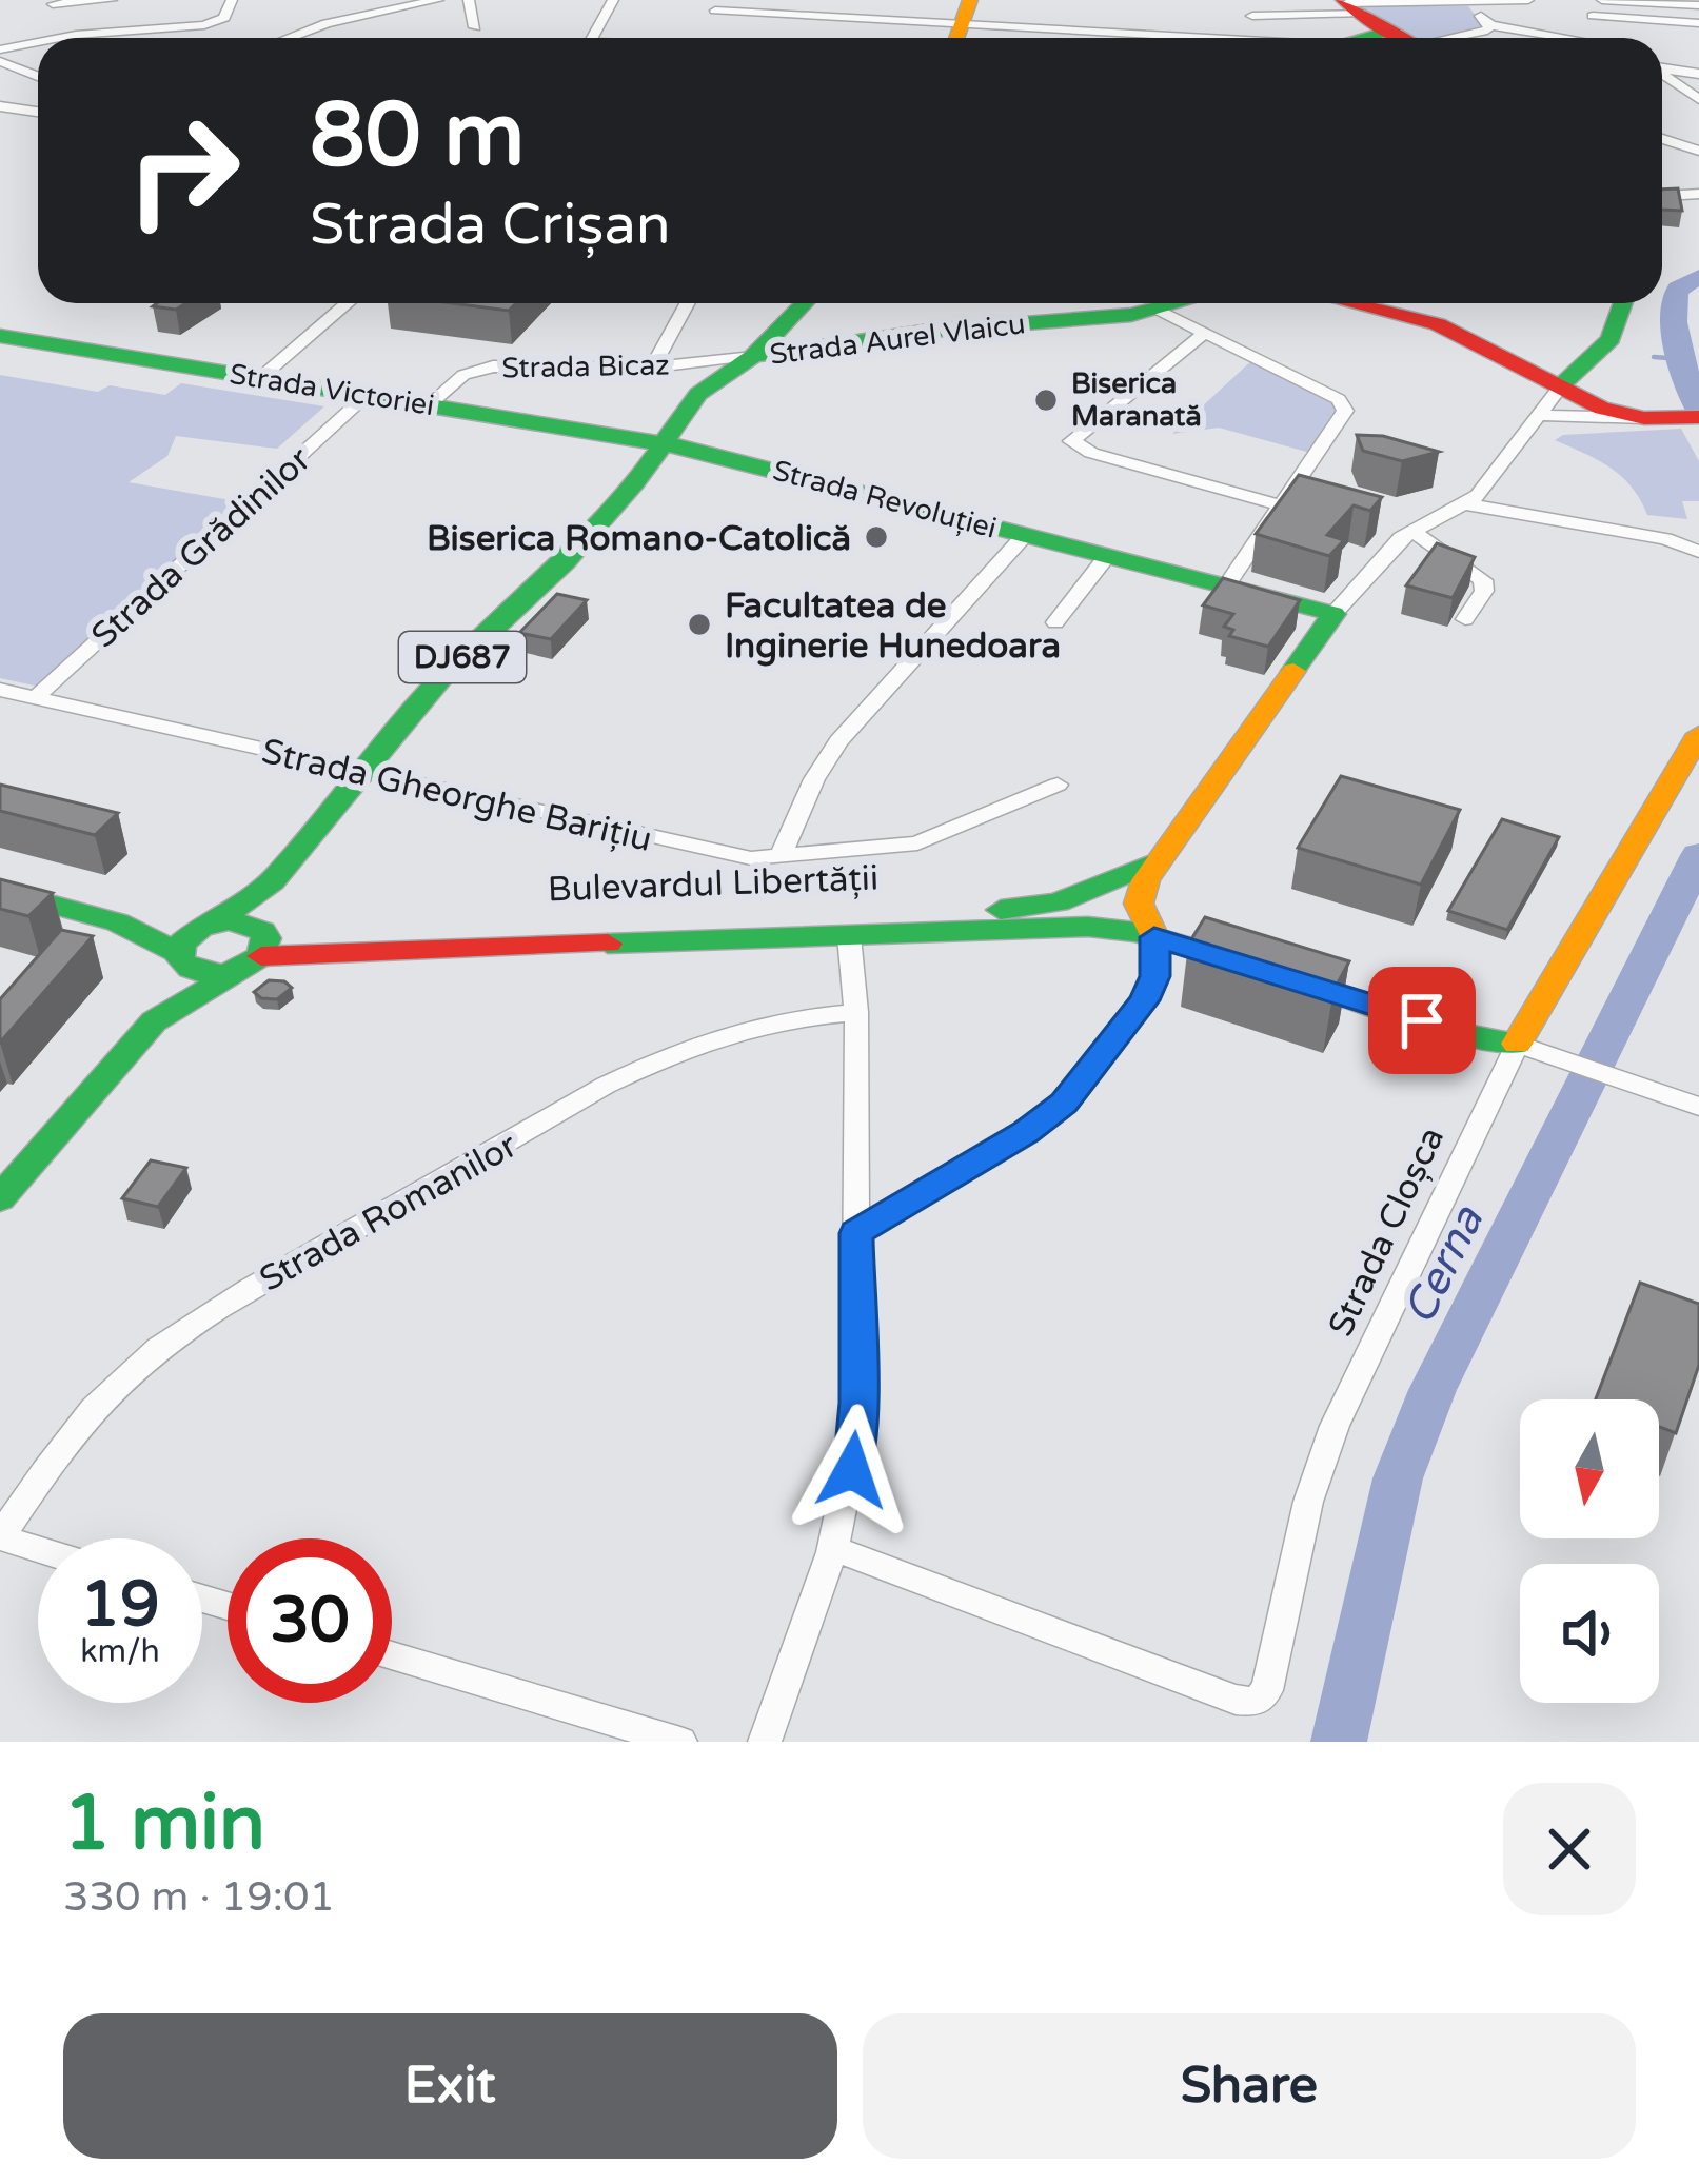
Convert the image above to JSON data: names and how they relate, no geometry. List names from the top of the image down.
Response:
{
  "streets": {
    "street": [
      "Strada Aurel Vlaicu",
      "Strada Bicaz",
      "Strada Victoriei",
      "Strada Revoluției",
      "Strada Grădinilor",
      "DJ687",
      "Strada Gheorghe Barițiu",
      "Bulevardul Libertății",
      "Strada Romanilor",
      "Strada Cloșca"
    ]
  },
  "crossings": [
    ["Strada Aurel Vlaicu", "Strada Bicaz"],
    ["Strada Aurel Vlaicu", "Strada Victoriei"],
    ["Strada Aurel Vlaicu", "Strada Revoluției"],
    ["Strada Aurel Vlaicu", "DJ687"],
    ["Strada Aurel Vlaicu", "Strada Gheorghe Barițiu"],
    ["Strada Aurel Vlaicu", "Bulevardul Libertății"],
    ["Strada Bicaz", "Strada Victoriei"],
    ["Strada Bicaz", "DJ687"],
    ["Strada Victoriei", "Strada Revoluției"],
    ["Strada Victoriei", "Strada Grădinilor"],
    ["Strada Grădinilor", "Strada Gheorghe Barițiu"],
    ["DJ687", "Bulevardul Libertății"]
  ],
  "water": ["Cerna"],
  "places": ["Biserica Maranată", "Biserica Romano-Catolică", "Facultatea de Inginerie Hunedoara"],
  "north": "bottom",
  "page": {
    "turn": ["80 m", "Strada Crișan"],
    "speed": "19 km/h",
    "limit": "30",
    "heading": ["1 min", "330 m · 19:01"],
    "buttons": ["Exit", "Share"]
  }
}
